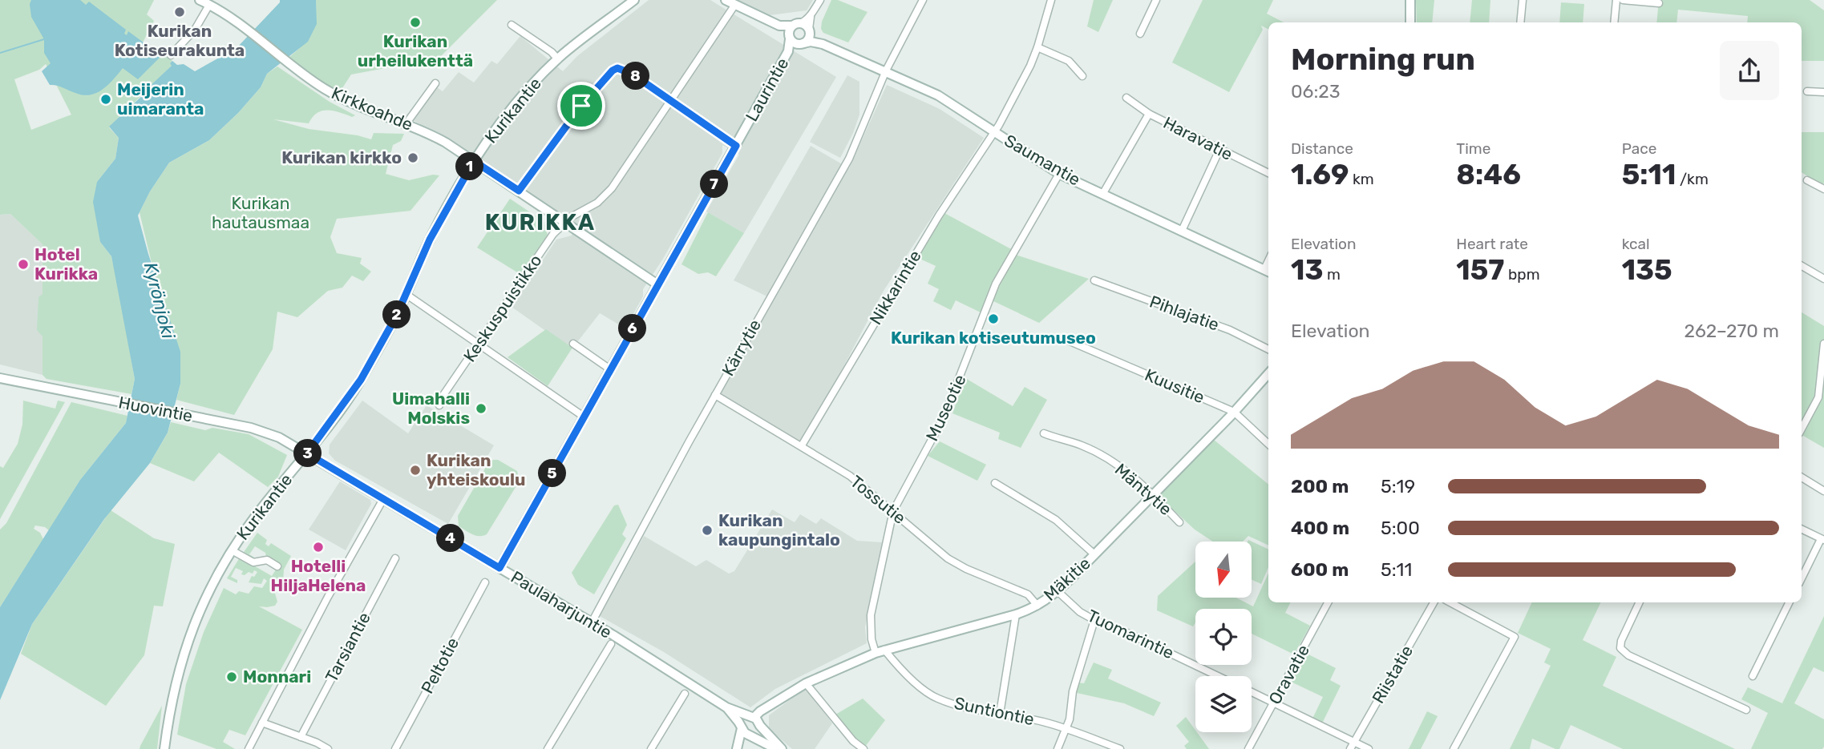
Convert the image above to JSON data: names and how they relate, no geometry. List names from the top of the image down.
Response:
{
  "streets": {
    "street": [
      "Laurintie",
      "Kirkkoahde",
      "Kurikantie",
      "Haravatie",
      "Saumantie",
      "Nikkarintie",
      "Keskuspuistikko",
      "Pihlajatie",
      "Kärrytie",
      "Kuusitie",
      "Museotie",
      "Huovintie",
      "Mäntytie",
      "Tossutie",
      "Mäkitie",
      "Paulaharjuntie",
      "Tuomarintie",
      "Tarsiantie",
      "Peltotie",
      "Oravatie",
      "Riistatie",
      "Suntiontie"
    ]
  },
  "crossings": [
    ["Laurintie", "Kirkkoahde"],
    ["Laurintie", "Saumantie"],
    ["Laurintie", "Paulaharjuntie"],
    ["Kirkkoahde", "Kurikantie"],
    ["Kirkkoahde", "Keskuspuistikko"],
    ["Kurikantie", "Huovintie"],
    ["Kurikantie", "Paulaharjuntie"],
    ["Saumantie", "Nikkarintie"],
    ["Saumantie", "Kärrytie"],
    ["Saumantie", "Museotie"],
    ["Nikkarintie", "Tossutie"],
    ["Kärrytie", "Tossutie"],
    ["Kärrytie", "Paulaharjuntie"],
    ["Kuusitie", "Mäkitie"],
    ["Museotie", "Tossutie"],
    ["Museotie", "Mäkitie"],
    ["Museotie", "Suntiontie"],
    ["Huovintie", "Paulaharjuntie"],
    ["Mäntytie", "Mäkitie"],
    ["Tossutie", "Mäkitie"],
    ["Mäkitie", "Paulaharjuntie"],
    ["Mäkitie", "Tuomarintie"],
    ["Mäkitie", "Suntiontie"],
    ["Tuomarintie", "Oravatie"],
    ["Tuomarintie", "Riistatie"]
  ],
  "districts": ["KURIKKA"],
  "water": ["Kyrönjoki"],
  "parks": ["Kurikan hautausmaa"],
  "places": [
    "Kurikan Kotiseurakunta",
    "Kurikan urheilukenttä",
    "Meijerin uimaranta",
    "Kurikan kirkko",
    "Hotel Kurikka",
    "Kurikan kotiseutumuseo",
    "Uimahalli Molskis",
    "Kurikan yhteiskoulu",
    "Kurikan kaupungintalo",
    "Hotelli HiljaHelena",
    "Monnari"
  ],
  "north": "bottom",
  "page": {
    "heading": ["Morning run", "06:23"],
    "pins": [
      "8",
      "1",
      "7",
      "2",
      "6",
      "3",
      "5",
      "4"
    ],
    "stats": [
      ["Distance", "1.69 km"],
      ["Time", "8:46"],
      ["Pace", "5:11 /km"],
      ["Elevation", "13 m"],
      ["Heart rate", "157 bpm"],
      ["kcal", "135"]
    ],
    "chart": ["Elevation", "262–270 m"],
    "list": [
      {
        "name": "200 m",
        "note": "5:19"
      },
      {
        "name": "400 m",
        "note": "5:00"
      },
      {
        "name": "600 m",
        "note": "5:11"
      }
    ]
  }
}
